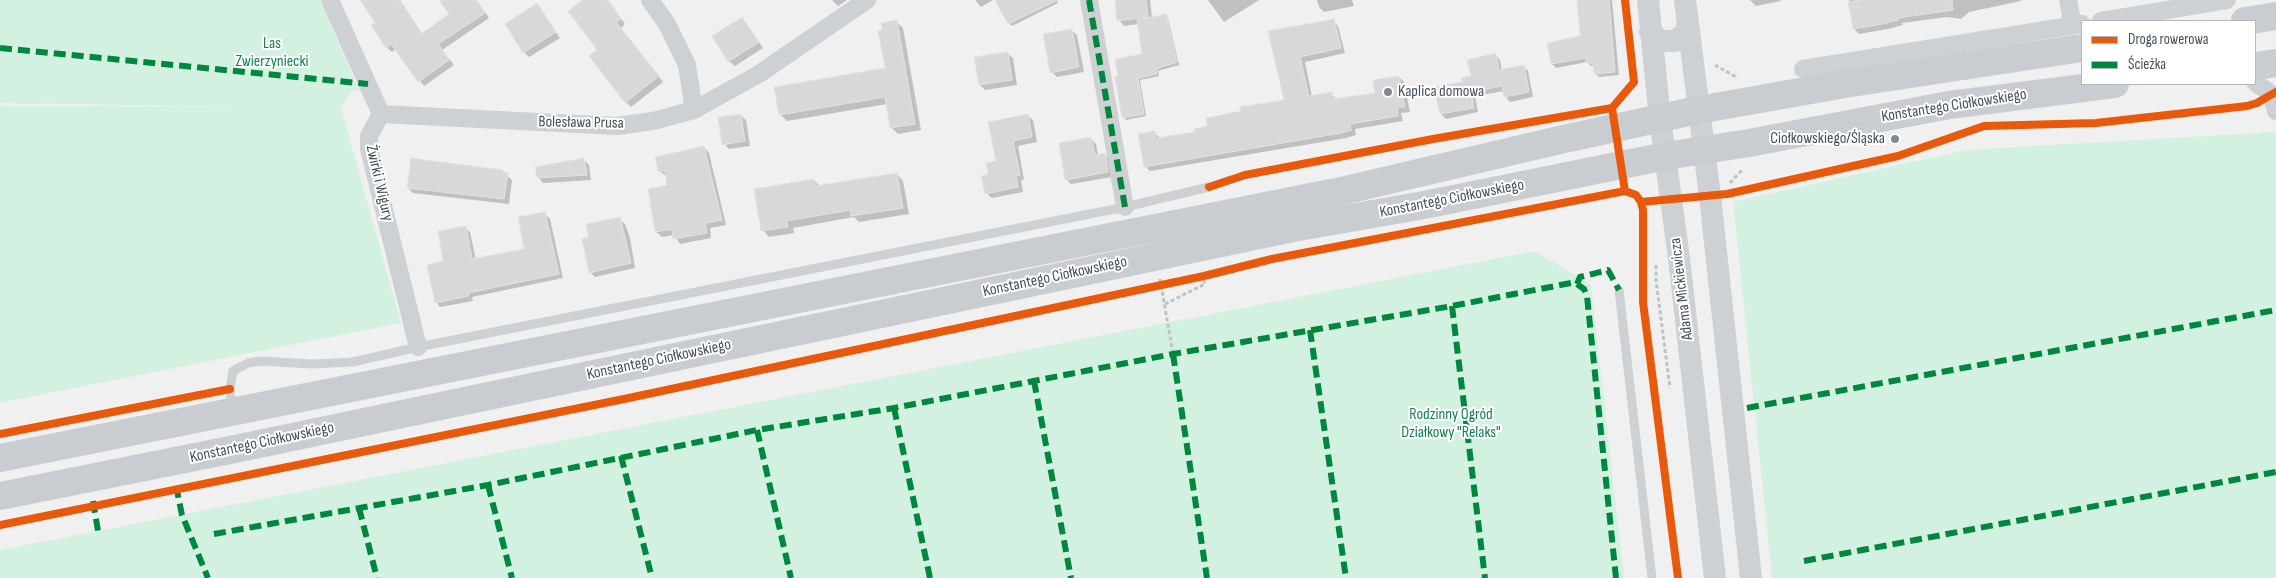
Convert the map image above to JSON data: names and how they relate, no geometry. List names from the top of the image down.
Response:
{
  "streets": {
    "main road": ["Konstantego Ciołkowskiego"],
    "street": ["Bolesława Prusa", "Żwirki i Wigury", "Adama Mickiewicza"]
  },
  "crossings": [
    ["Konstantego Ciołkowskiego", "Adama Mickiewicza"],
    ["Bolesława Prusa", "Żwirki i Wigury"]
  ],
  "parks": ["Las Zwierzyniecki", "Rodzinny Ogród Działkowy \"Relaks\""],
  "places": ["Kaplica domowa", "Ciołkowskiego/Śląska"],
  "legend": ["Droga rowerowa", "Ścieżka"]
}
